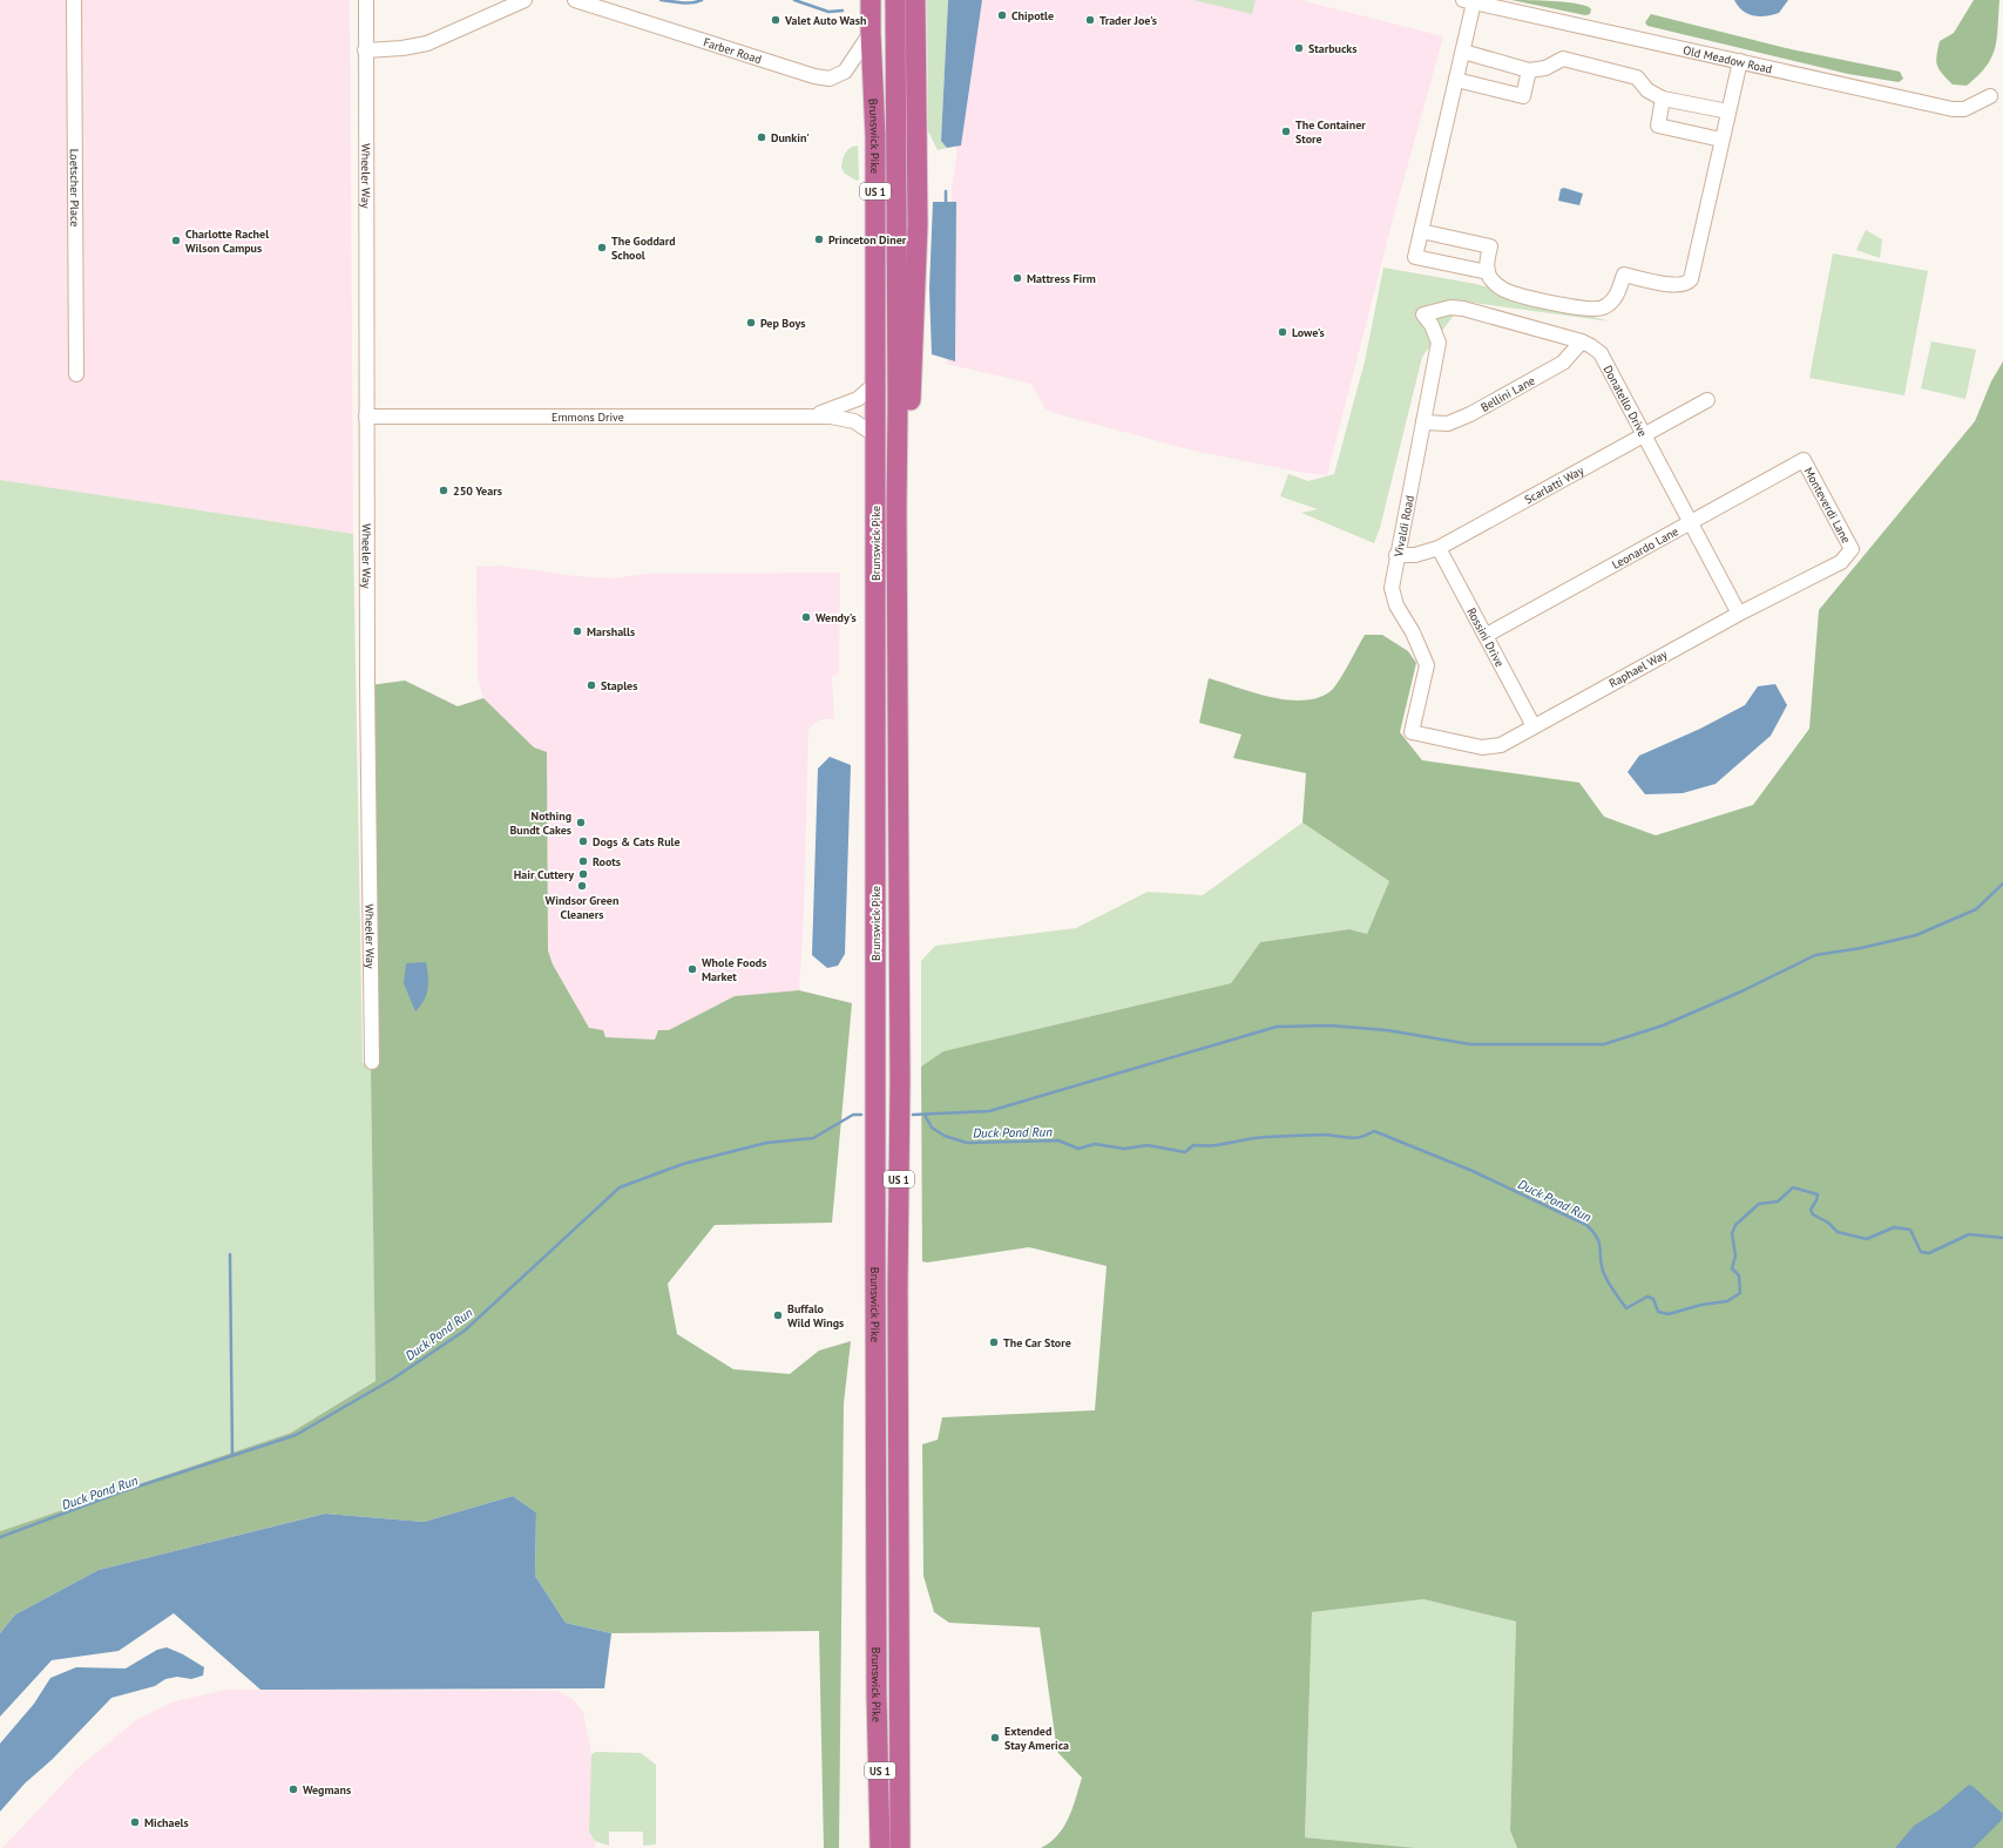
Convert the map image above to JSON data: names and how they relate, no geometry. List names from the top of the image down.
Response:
{
  "streets": {
    "highway": ["Brunswick Pike", "US 1"],
    "street": [
      "Farber Road",
      "Old Meadow Road",
      "Wheeler Way",
      "Loetscher Place",
      "Bellini Lane",
      "Donatello Drive",
      "Emmons Drive",
      "Scarlatti Way",
      "Monteverdi Lane",
      "Vivaldi Road",
      "Leonardo Lane",
      "Rossini Drive",
      "Raphael Way"
    ]
  },
  "crossings": [
    ["Farber Road", "Brunswick Pike"],
    ["Brunswick Pike", "Emmons Drive"],
    ["Wheeler Way", "Emmons Drive"],
    ["Bellini Lane", "Donatello Drive"],
    ["Bellini Lane", "Vivaldi Road"],
    ["Donatello Drive", "Scarlatti Way"],
    ["Donatello Drive", "Vivaldi Road"],
    ["Donatello Drive", "Leonardo Lane"],
    ["Donatello Drive", "Raphael Way"],
    ["Scarlatti Way", "Vivaldi Road"],
    ["Scarlatti Way", "Rossini Drive"],
    ["Monteverdi Lane", "Leonardo Lane"],
    ["Monteverdi Lane", "Raphael Way"],
    ["Vivaldi Road", "Raphael Way"],
    ["Leonardo Lane", "Rossini Drive"],
    ["Rossini Drive", "Raphael Way"]
  ],
  "water": ["Duck Pond Run"],
  "places": [
    "Chipotle",
    "Valet Auto Wash",
    "Trader Joe's",
    "Starbucks",
    "The Container Store",
    "Dunkin'",
    "Princeton Diner",
    "Charlotte Rachel Wilson Campus",
    "The Goddard School",
    "Mattress Firm",
    "Pep Boys",
    "Lowe's",
    "250 Years",
    "Wendy's",
    "Marshalls",
    "Staples",
    "Nothing Bundt Cakes",
    "Dogs & Cats Rule",
    "Roots",
    "Hair Cuttery",
    "Windsor Green Cleaners",
    "Whole Foods Market",
    "Buffalo Wild Wings",
    "The Car Store",
    "Extended Stay America",
    "Wegmans",
    "Michaels"
  ]
}
